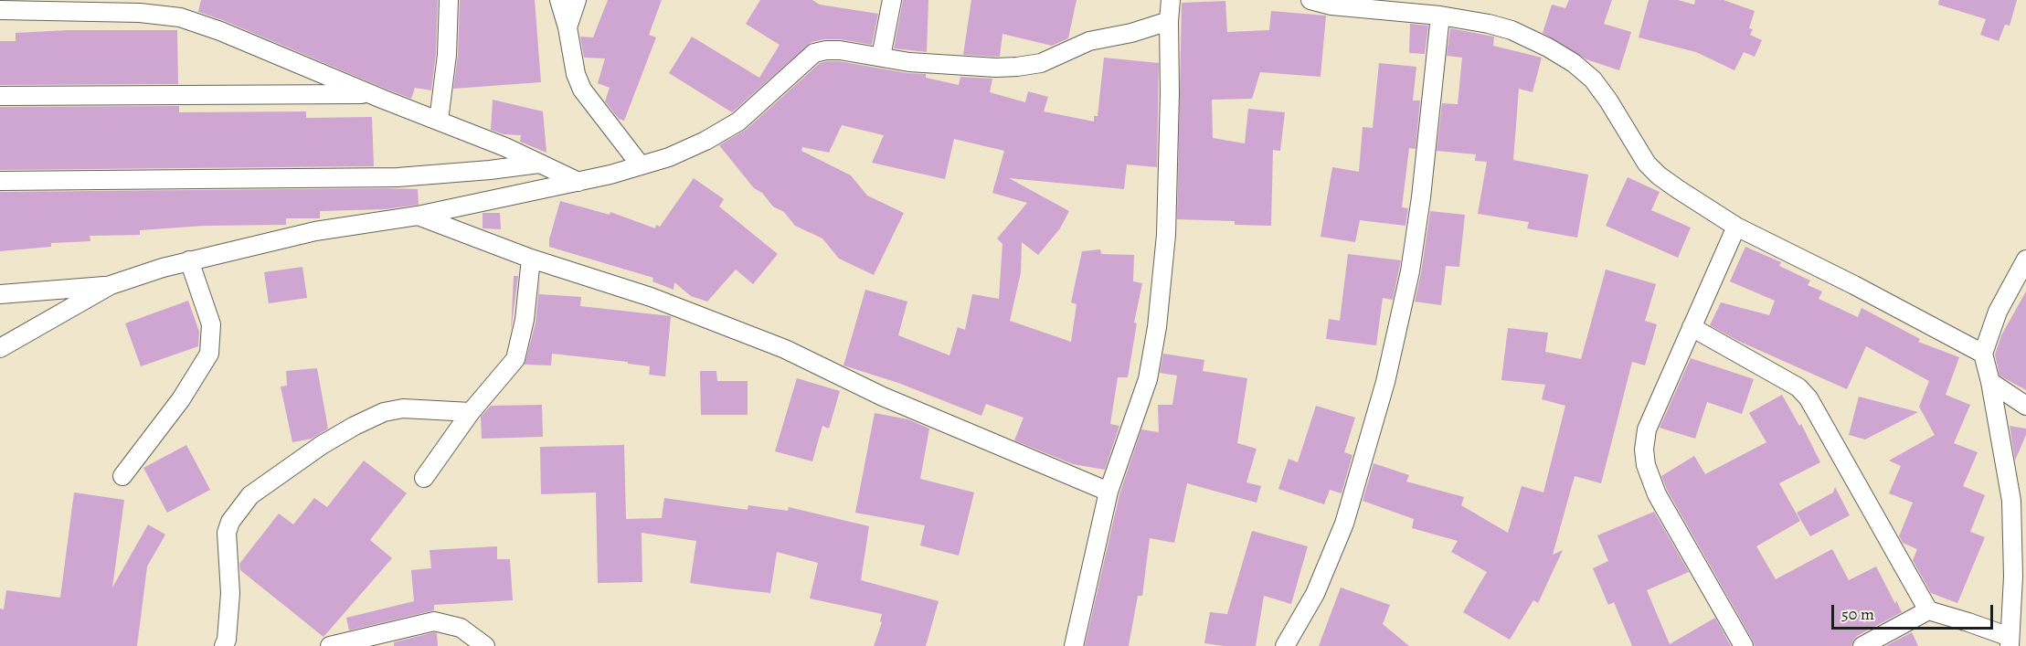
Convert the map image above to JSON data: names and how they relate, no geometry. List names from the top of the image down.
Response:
{
  "scale_bar": "50 m"
}
